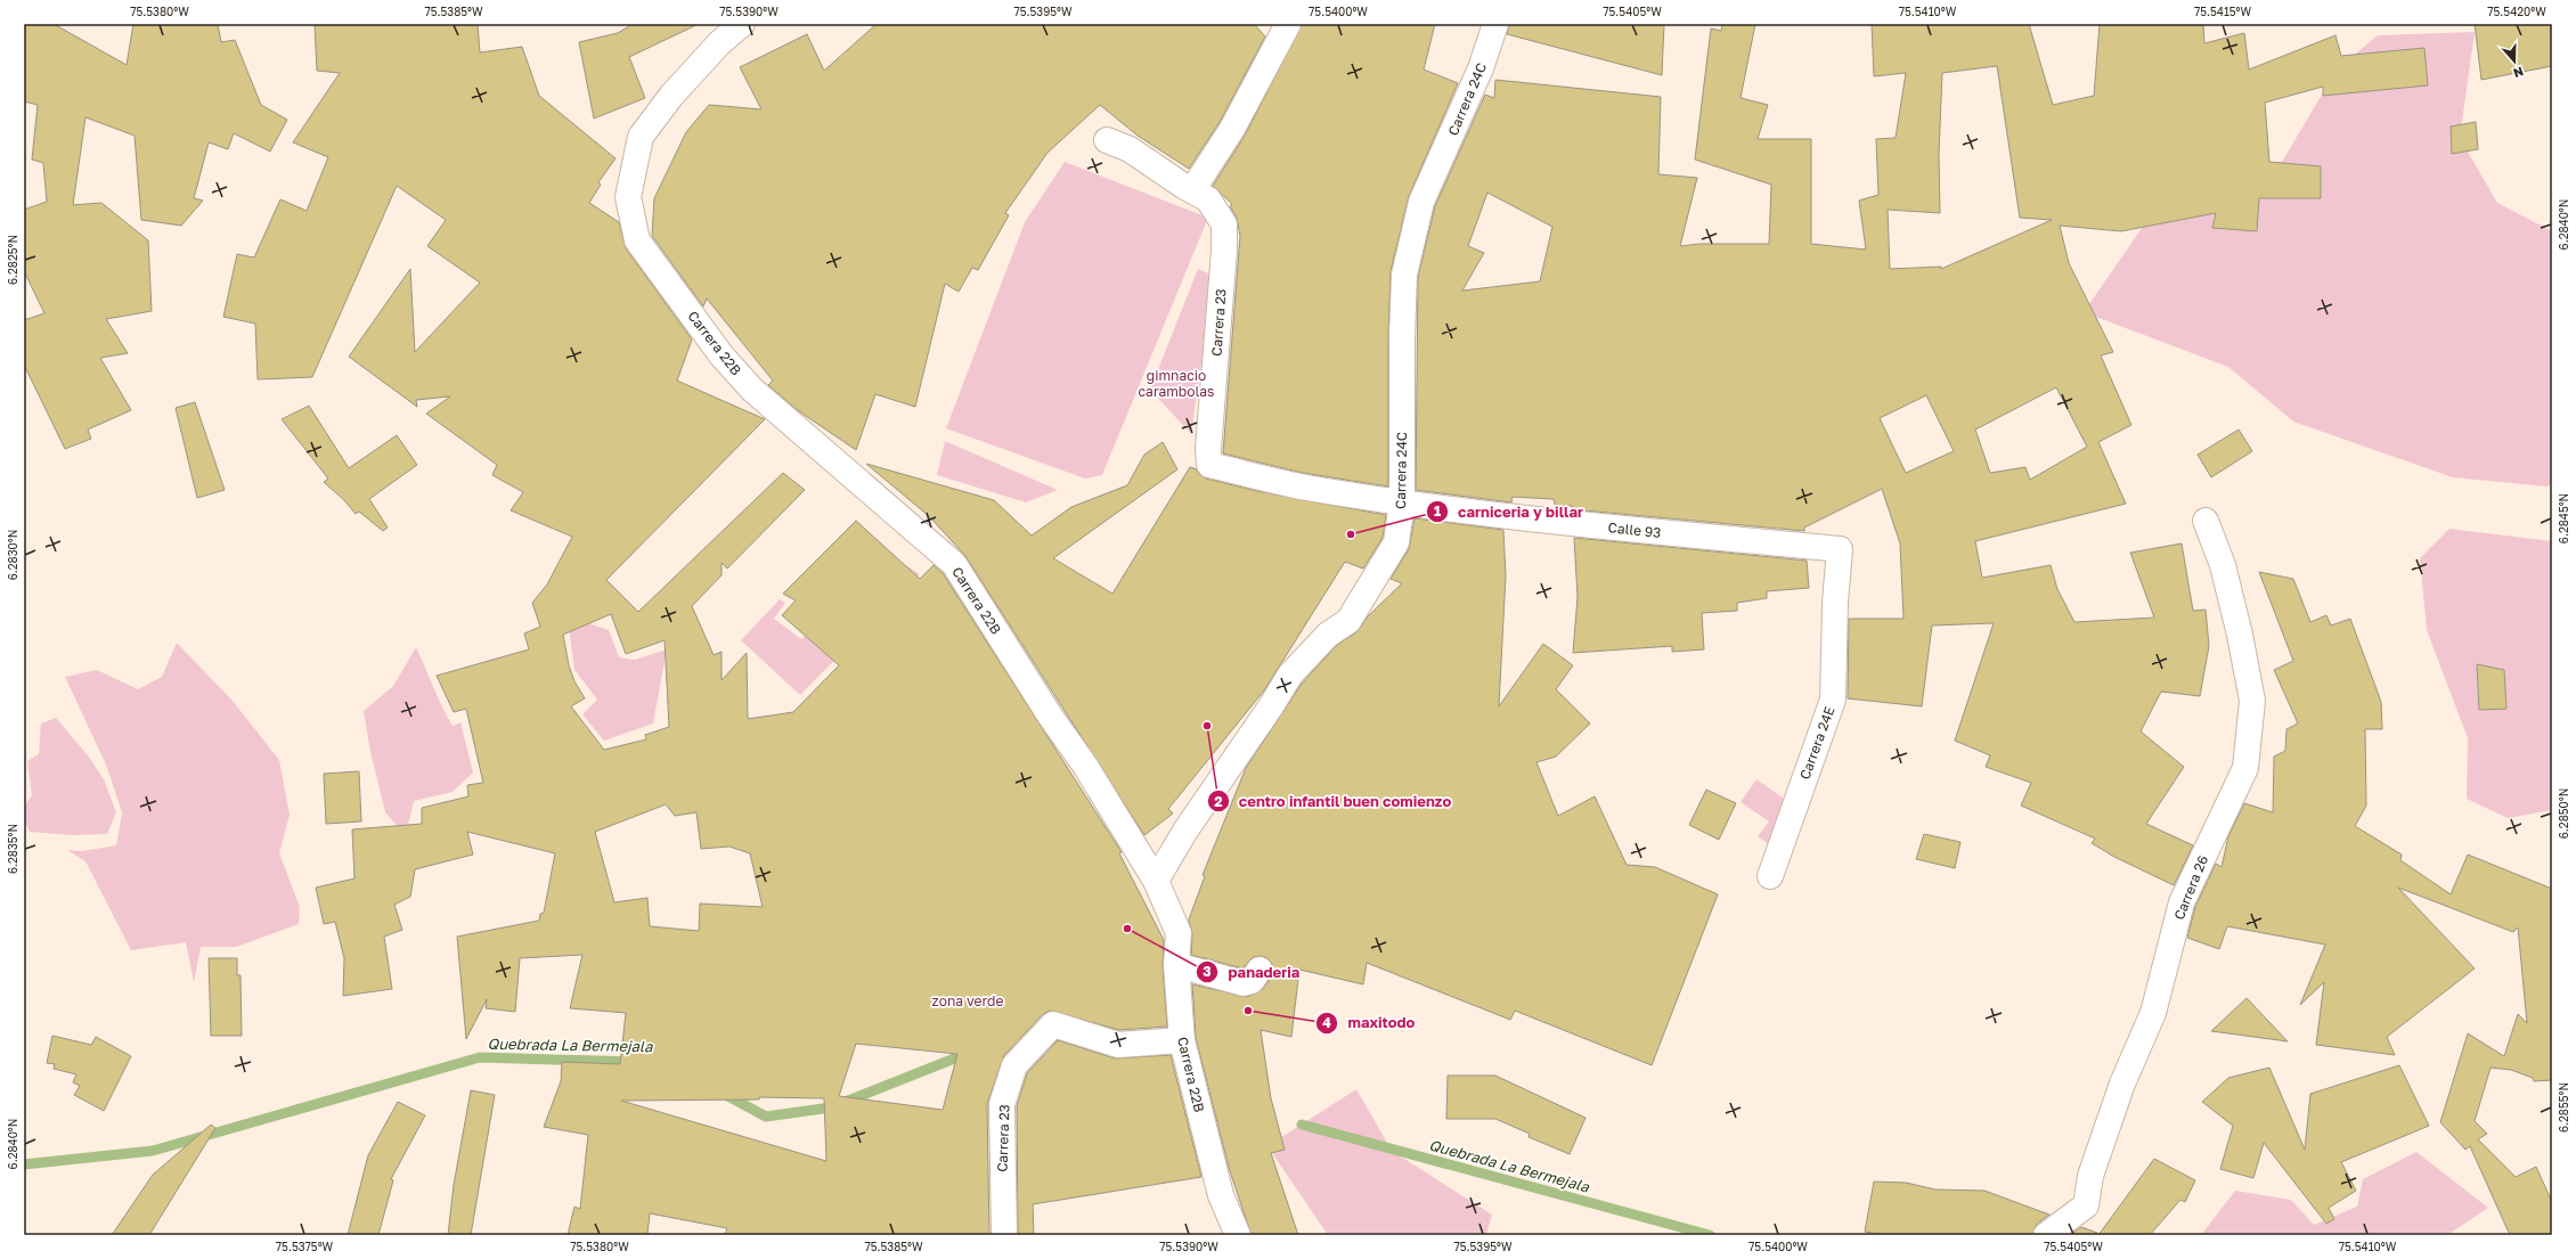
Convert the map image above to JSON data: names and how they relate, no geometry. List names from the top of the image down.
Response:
{
  "streets": {
    "street": [
      "Carrera 24C",
      "Carrera 23",
      "Carrera 22B",
      "Calle 93",
      "Carrera 24E",
      "Carrera 26"
    ]
  },
  "crossings": [
    ["Carrera 24C", "Carrera 23"],
    ["Carrera 24C", "Carrera 22B"],
    ["Carrera 24C", "Calle 93"],
    ["Carrera 23", "Carrera 22B"],
    ["Carrera 23", "Calle 93"],
    ["Calle 93", "Carrera 24E"]
  ],
  "water": ["Quebrada La Bermejala"],
  "parks": ["gimnacio carambolas", "zona verde"],
  "places": [
    "carniceria y billar",
    "centro infantil buen comienzo",
    "panaderia",
    "maxitodo"
  ],
  "north": "bottom",
  "coordinates": [
    "75.5380°W",
    "75.5385°W",
    "75.5390°W",
    "75.5395°W",
    "75.5400°W",
    "75.5405°W",
    "75.5410°W",
    "75.5415°W",
    "75.5420°W",
    "6.2840°N",
    "6.2825°N",
    "6.2845°N",
    "6.2830°N",
    "6.2850°N",
    "6.2835°N",
    "6.2855°N",
    "75.5375°W"
  ]
}
